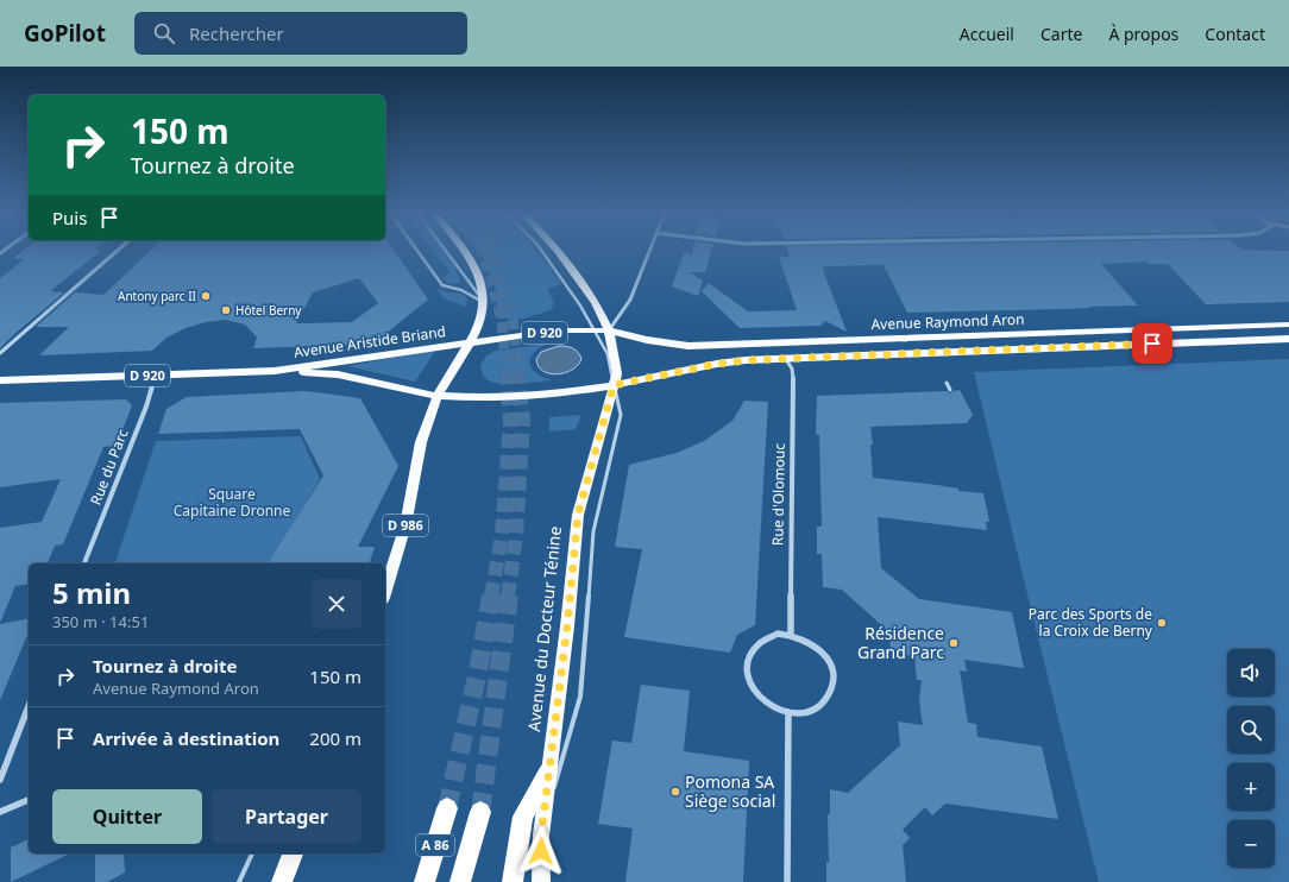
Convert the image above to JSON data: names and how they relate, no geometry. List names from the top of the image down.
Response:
{
  "streets": {
    "highway": ["A 86"],
    "main road": [
      "Avenue Raymond Aron",
      "D 920",
      "Avenue Aristide Briand",
      "D 986",
      "Avenue du Docteur Ténine"
    ],
    "street": ["Rue du Parc", "Rue d'Olomouc"]
  },
  "crossings": [
    ["Avenue Raymond Aron", "D 920"],
    ["Avenue Raymond Aron", "Rue d'Olomouc"],
    ["Avenue Raymond Aron", "Avenue du Docteur Ténine"],
    ["D 920", "Avenue Aristide Briand"],
    ["D 920", "D 986"],
    ["D 920", "Avenue du Docteur Ténine"],
    ["Avenue Aristide Briand", "Rue du Parc"],
    ["Avenue Aristide Briand", "D 986"]
  ],
  "parks": ["Square Capitaine Dronne"],
  "places": [
    "Antony parc II",
    "Hôtel Berny",
    "Parc des Sports de la Croix de Berny",
    "Résidence Grand Parc",
    "Pomona SA Siège social"
  ],
  "page": {
    "header": "GoPilot",
    "search": "Rechercher",
    "nav": [
      "Accueil",
      "Carte",
      "À propos",
      "Contact"
    ],
    "turn": ["150 m", "Tournez à droite"],
    "then": "Puis",
    "heading": ["5 min", "350 m · 14:51"],
    "list": [
      {
        "name": "Tournez à droite",
        "note": "Avenue Raymond Aron",
        "value": "150 m"
      },
      {
        "name": "Arrivée à destination",
        "value": "200 m"
      }
    ],
    "map_buttons": ["+", "−"],
    "buttons": ["Quitter", "Partager"]
  }
}
